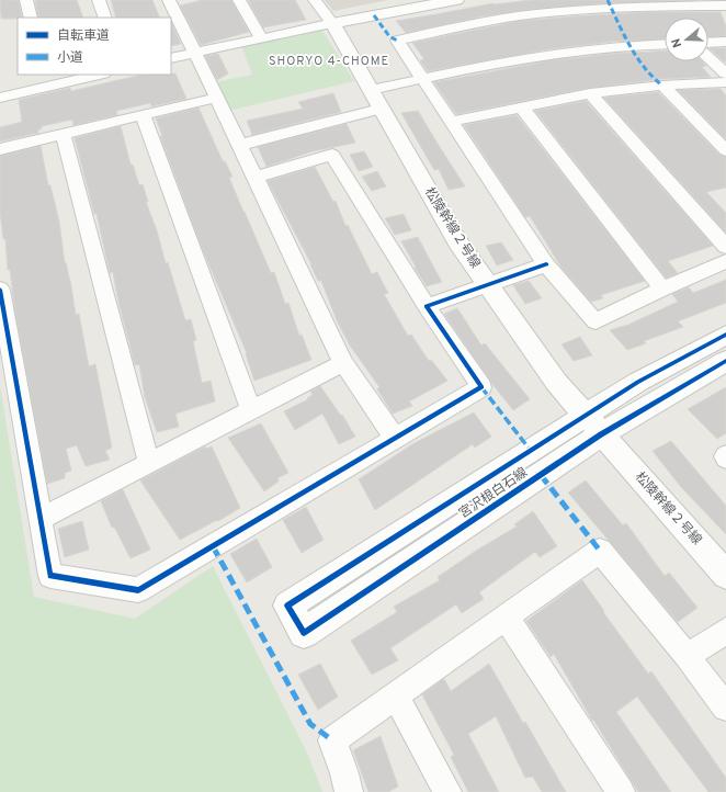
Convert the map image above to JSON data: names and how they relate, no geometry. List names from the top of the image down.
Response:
{
  "streets": {
    "street": ["松陵幹線２号線", "宮沢根白石線"]
  },
  "crossings": [
    ["松陵幹線２号線", "宮沢根白石線"]
  ],
  "districts": ["SHORYO 4-CHOME"],
  "legend": ["自転車道", "小道"],
  "north": "left"
}
